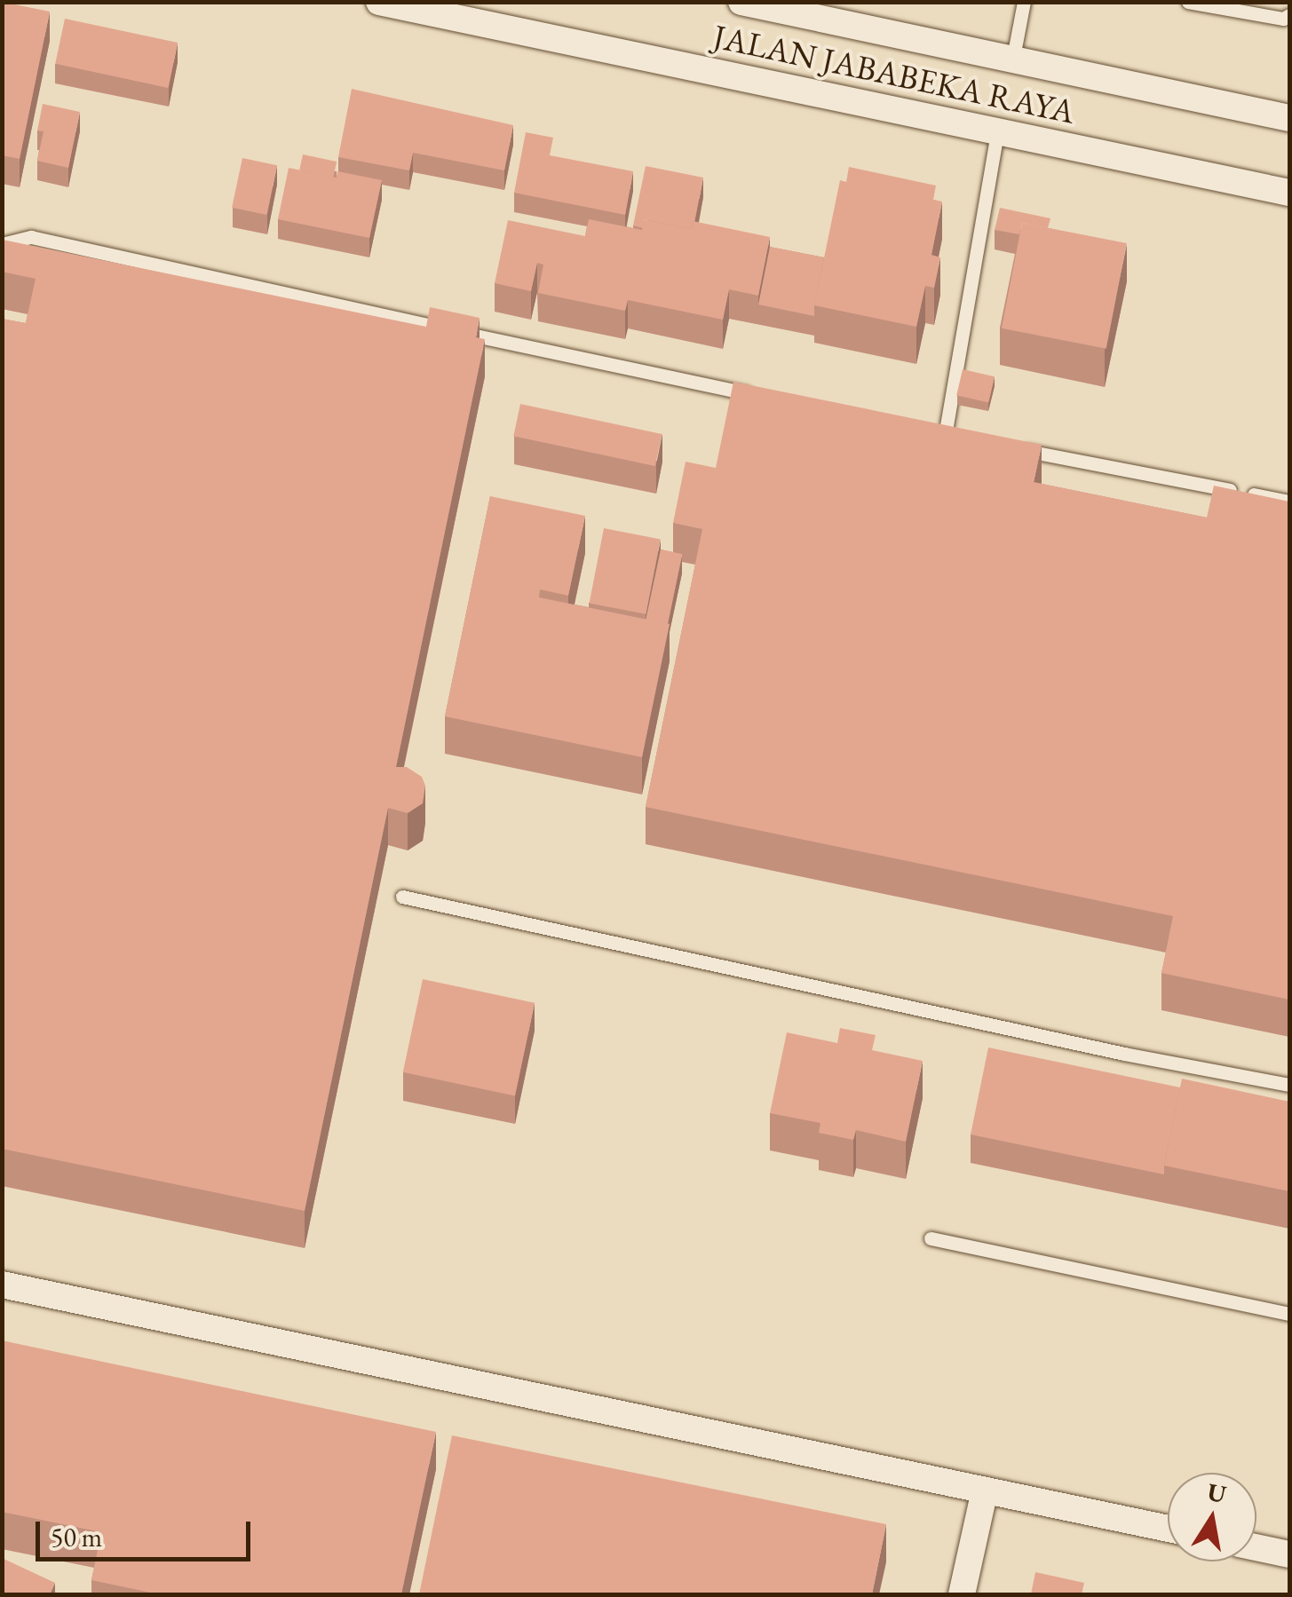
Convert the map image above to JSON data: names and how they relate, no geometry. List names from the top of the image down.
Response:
{
  "streets": {
    "street": ["JALAN JABABEKA RAYA"]
  },
  "scale_bar": "50 m",
  "north": "top"
}
